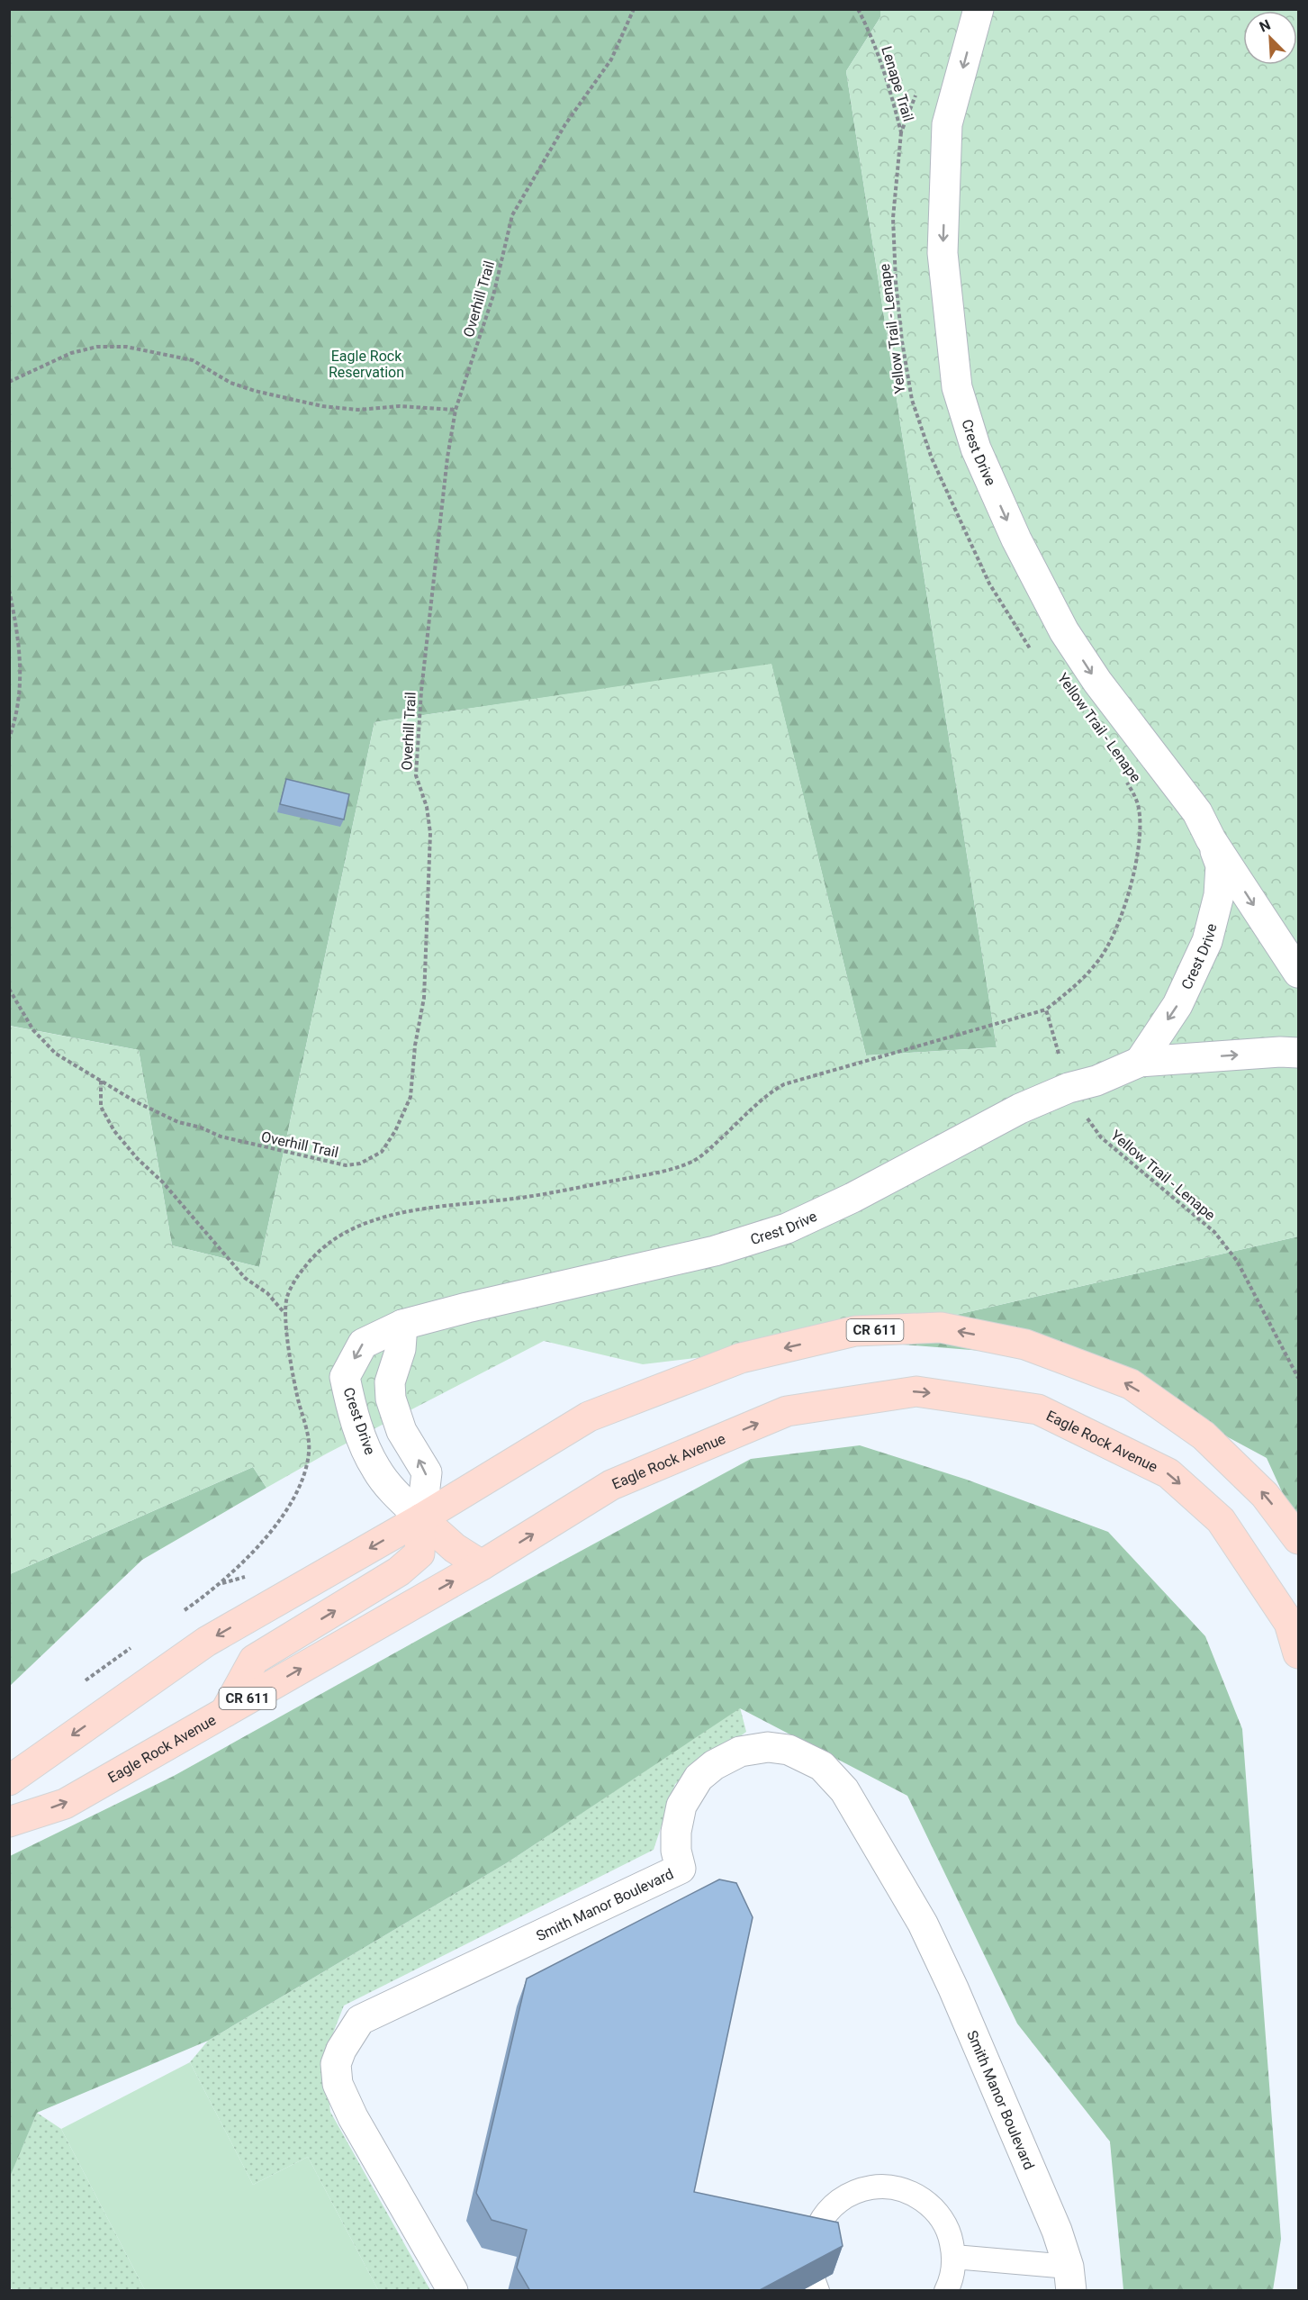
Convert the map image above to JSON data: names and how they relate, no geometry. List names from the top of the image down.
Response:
{
  "streets": {
    "main road": ["CR 611", "Eagle Rock Avenue"],
    "street": ["Crest Drive", "Smith Manor Boulevard"],
    "path": ["Lenape Trail", "Overhill Trail", "Yellow Trail - Lenape"]
  },
  "crossings": [
    ["Lenape Trail", "Yellow Trail - Lenape"],
    ["Yellow Trail - Lenape", "Crest Drive"],
    ["Crest Drive", "CR 611"]
  ],
  "one_way": ["Crest Drive"],
  "parks": ["Eagle Rock Reservation"],
  "north": "top left"
}
